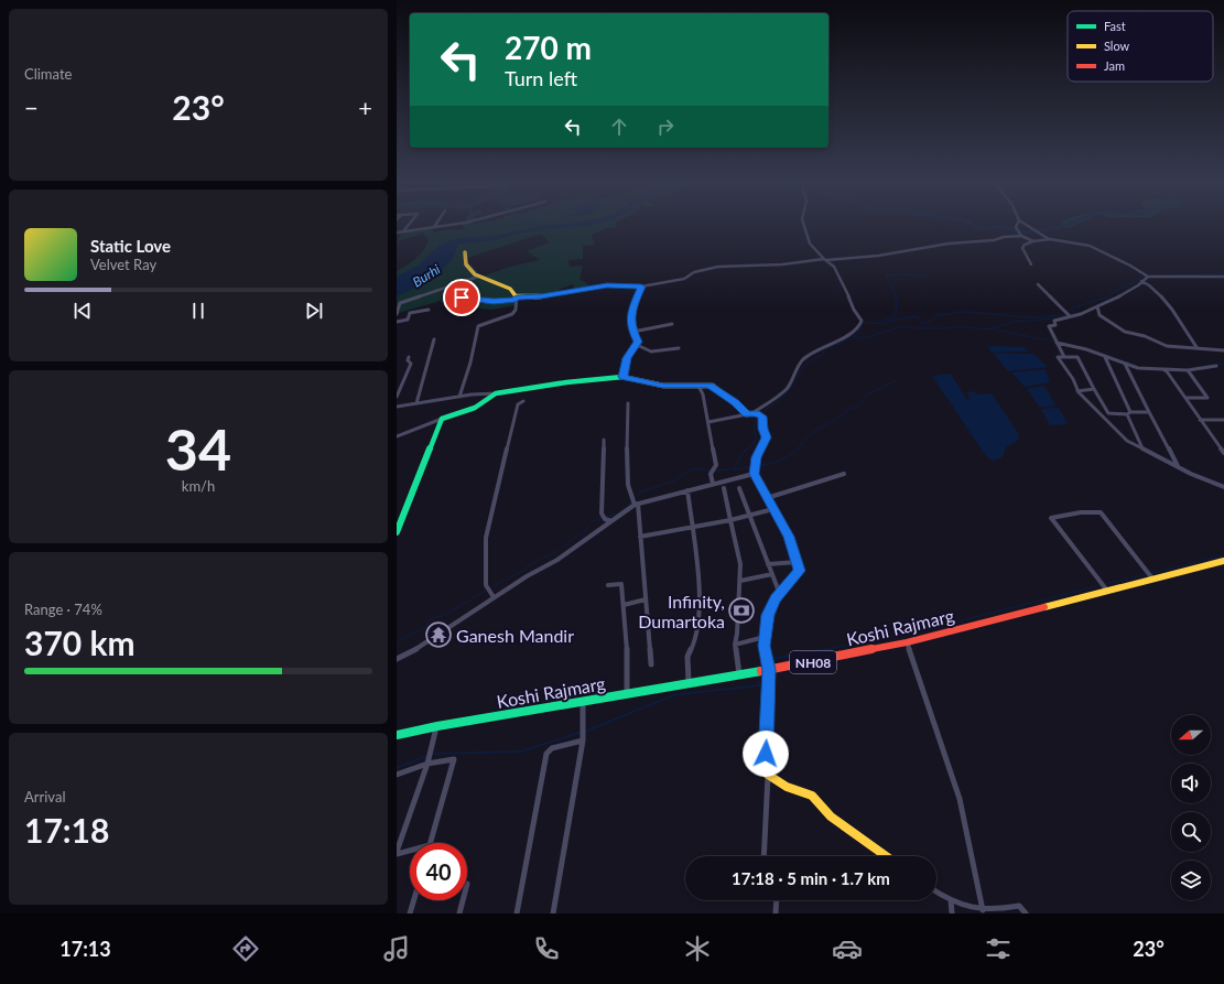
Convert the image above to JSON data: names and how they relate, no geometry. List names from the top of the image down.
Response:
{
  "streets": {
    "street": ["Koshi Rajmarg", "NH08"]
  },
  "water": ["Burhi"],
  "places": {
    "bank": ["Infinity, Dumartoka"],
    "temple": ["Ganesh Mandir"]
  },
  "legend": ["Fast", "Slow", "Jam"],
  "north": "left",
  "page": {
    "tile": [
      "Climate",
      ["34", "km/h"],
      ["Range · 74%", "370 km"],
      ["Arrival", "17:18"]
    ],
    "turn": ["270 m", "Turn left"],
    "heat": ["−", "23°", "+"],
    "song": ["Static Love", "Velvet Ray"],
    "limit": "40",
    "trip": "17:18 · 5 min · 1.7 km",
    "tabs": ["17:13", "23°"]
  }
}
